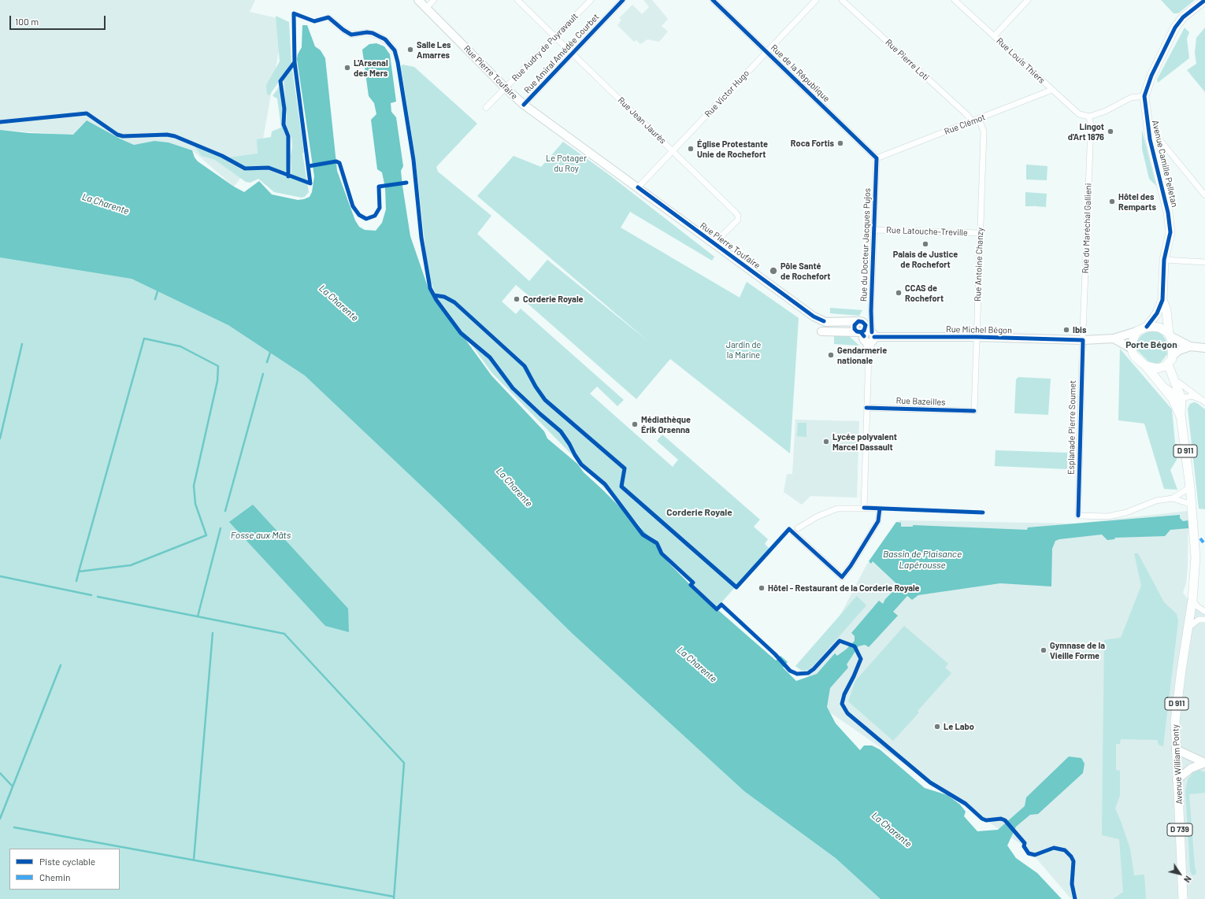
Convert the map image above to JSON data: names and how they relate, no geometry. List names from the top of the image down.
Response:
{
  "streets": {
    "main road": [
      "Rue Pierre Toufaire",
      "Avenue Camille Pelletan",
      "Rue Michel Bégon",
      "D 911",
      "Avenue William Ponty",
      "D 739"
    ],
    "street": [
      "Rue Audry de Puyravault",
      "Rue Amiral Amédée Courbet",
      "Rue Pierre Loti",
      "Rue Louis Thiers",
      "Rue de la République",
      "Rue Victor Hugo",
      "Rue Jean Jaurès",
      "Rue Clémot",
      "Rue du Maréchal Gallieni",
      "Rue Latouche-Treville",
      "Rue du Docteur Jacques Pujos",
      "Rue Antoine Chanzy",
      "Rue Bazeilles",
      "Esplanade Pierre Soumet"
    ]
  },
  "crossings": [
    ["Rue Audry de Puyravault", "Rue Pierre Toufaire"],
    ["Rue Audry de Puyravault", "Rue Jean Jaurès"],
    ["Rue Amiral Amédée Courbet", "Rue Pierre Toufaire"],
    ["Rue Amiral Amédée Courbet", "Rue Jean Jaurès"],
    ["Rue Pierre Loti", "Rue Clémot"],
    ["Rue Louis Thiers", "Rue Clémot"],
    ["Rue Louis Thiers", "Rue du Maréchal Gallieni"],
    ["Rue Pierre Toufaire", "Rue Victor Hugo"],
    ["Rue Pierre Toufaire", "Rue Jean Jaurès"],
    ["Rue de la République", "Rue Victor Hugo"],
    ["Rue de la République", "Rue Clémot"],
    ["Rue de la République", "Rue du Docteur Jacques Pujos"],
    ["Rue Victor Hugo", "Rue Jean Jaurès"],
    ["Rue Clémot", "Rue du Docteur Jacques Pujos"],
    ["Rue Clémot", "Rue Antoine Chanzy"],
    ["Avenue Camille Pelletan", "Rue Michel Bégon"],
    ["Avenue Camille Pelletan", "D 911"],
    ["Rue du Maréchal Gallieni", "Rue Michel Bégon"],
    ["Rue du Maréchal Gallieni", "Esplanade Pierre Soumet"],
    ["Rue Latouche-Treville", "Rue du Docteur Jacques Pujos"],
    ["Rue Latouche-Treville", "Rue Antoine Chanzy"],
    ["Rue du Docteur Jacques Pujos", "Rue Michel Bégon"],
    ["Rue du Docteur Jacques Pujos", "Rue Bazeilles"],
    ["Rue Antoine Chanzy", "Rue Michel Bégon"],
    ["Rue Antoine Chanzy", "Rue Bazeilles"],
    ["Rue Michel Bégon", "Esplanade Pierre Soumet"],
    ["Rue Michel Bégon", "D 911"],
    ["D 911", "Avenue William Ponty"]
  ],
  "districts": ["Porte Bégon", "Corderie Royale"],
  "water": ["La Charente", "Fosse aux Mâts", "Bassin de Plaisance Lapérousse"],
  "parks": ["Le Potager du Roy", "Jardin de la Marine"],
  "places": [
    "Salle Les Amarres",
    "L'Arsenal des Mers",
    "Lingot d'Art 1876",
    "Roca Fortis",
    "Église Protestante Unie de Rochefort",
    "Hôtel des Remparts",
    "Palais de Justice de Rochefort",
    "Pôle Santé de Rochefort",
    "CCAS de Rochefort",
    "Corderie Royale",
    "Ibis",
    "Gendarmerie nationale",
    "Médiathèque Érik Orsenna",
    "Lycée polyvalent Marcel Dassault",
    "Hôtel - Restaurant de la Corderie Royale",
    "Gymnase de la Vieille Forme",
    "Le Labo"
  ],
  "legend": ["Piste cyclable", "Chemin"],
  "scale_bar": "100 m",
  "north": "bottom right"
}
